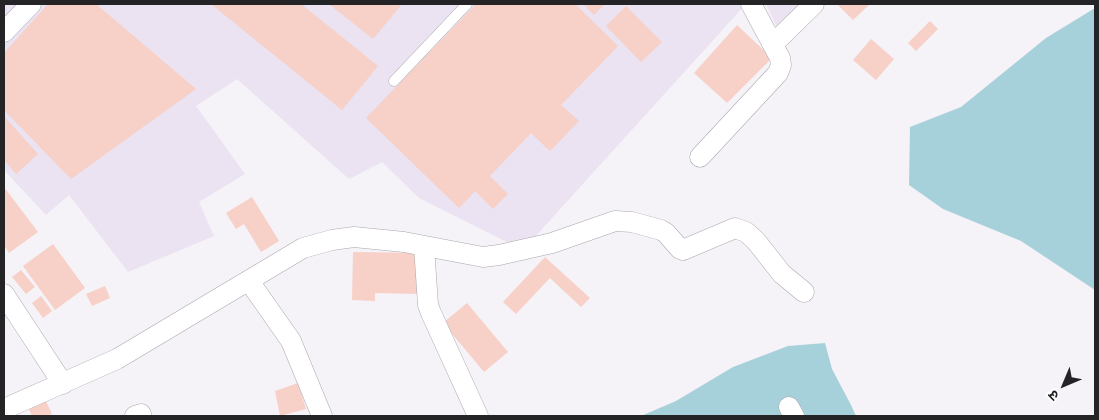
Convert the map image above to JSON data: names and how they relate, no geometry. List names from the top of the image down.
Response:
{
  "north": "bottom left"
}
